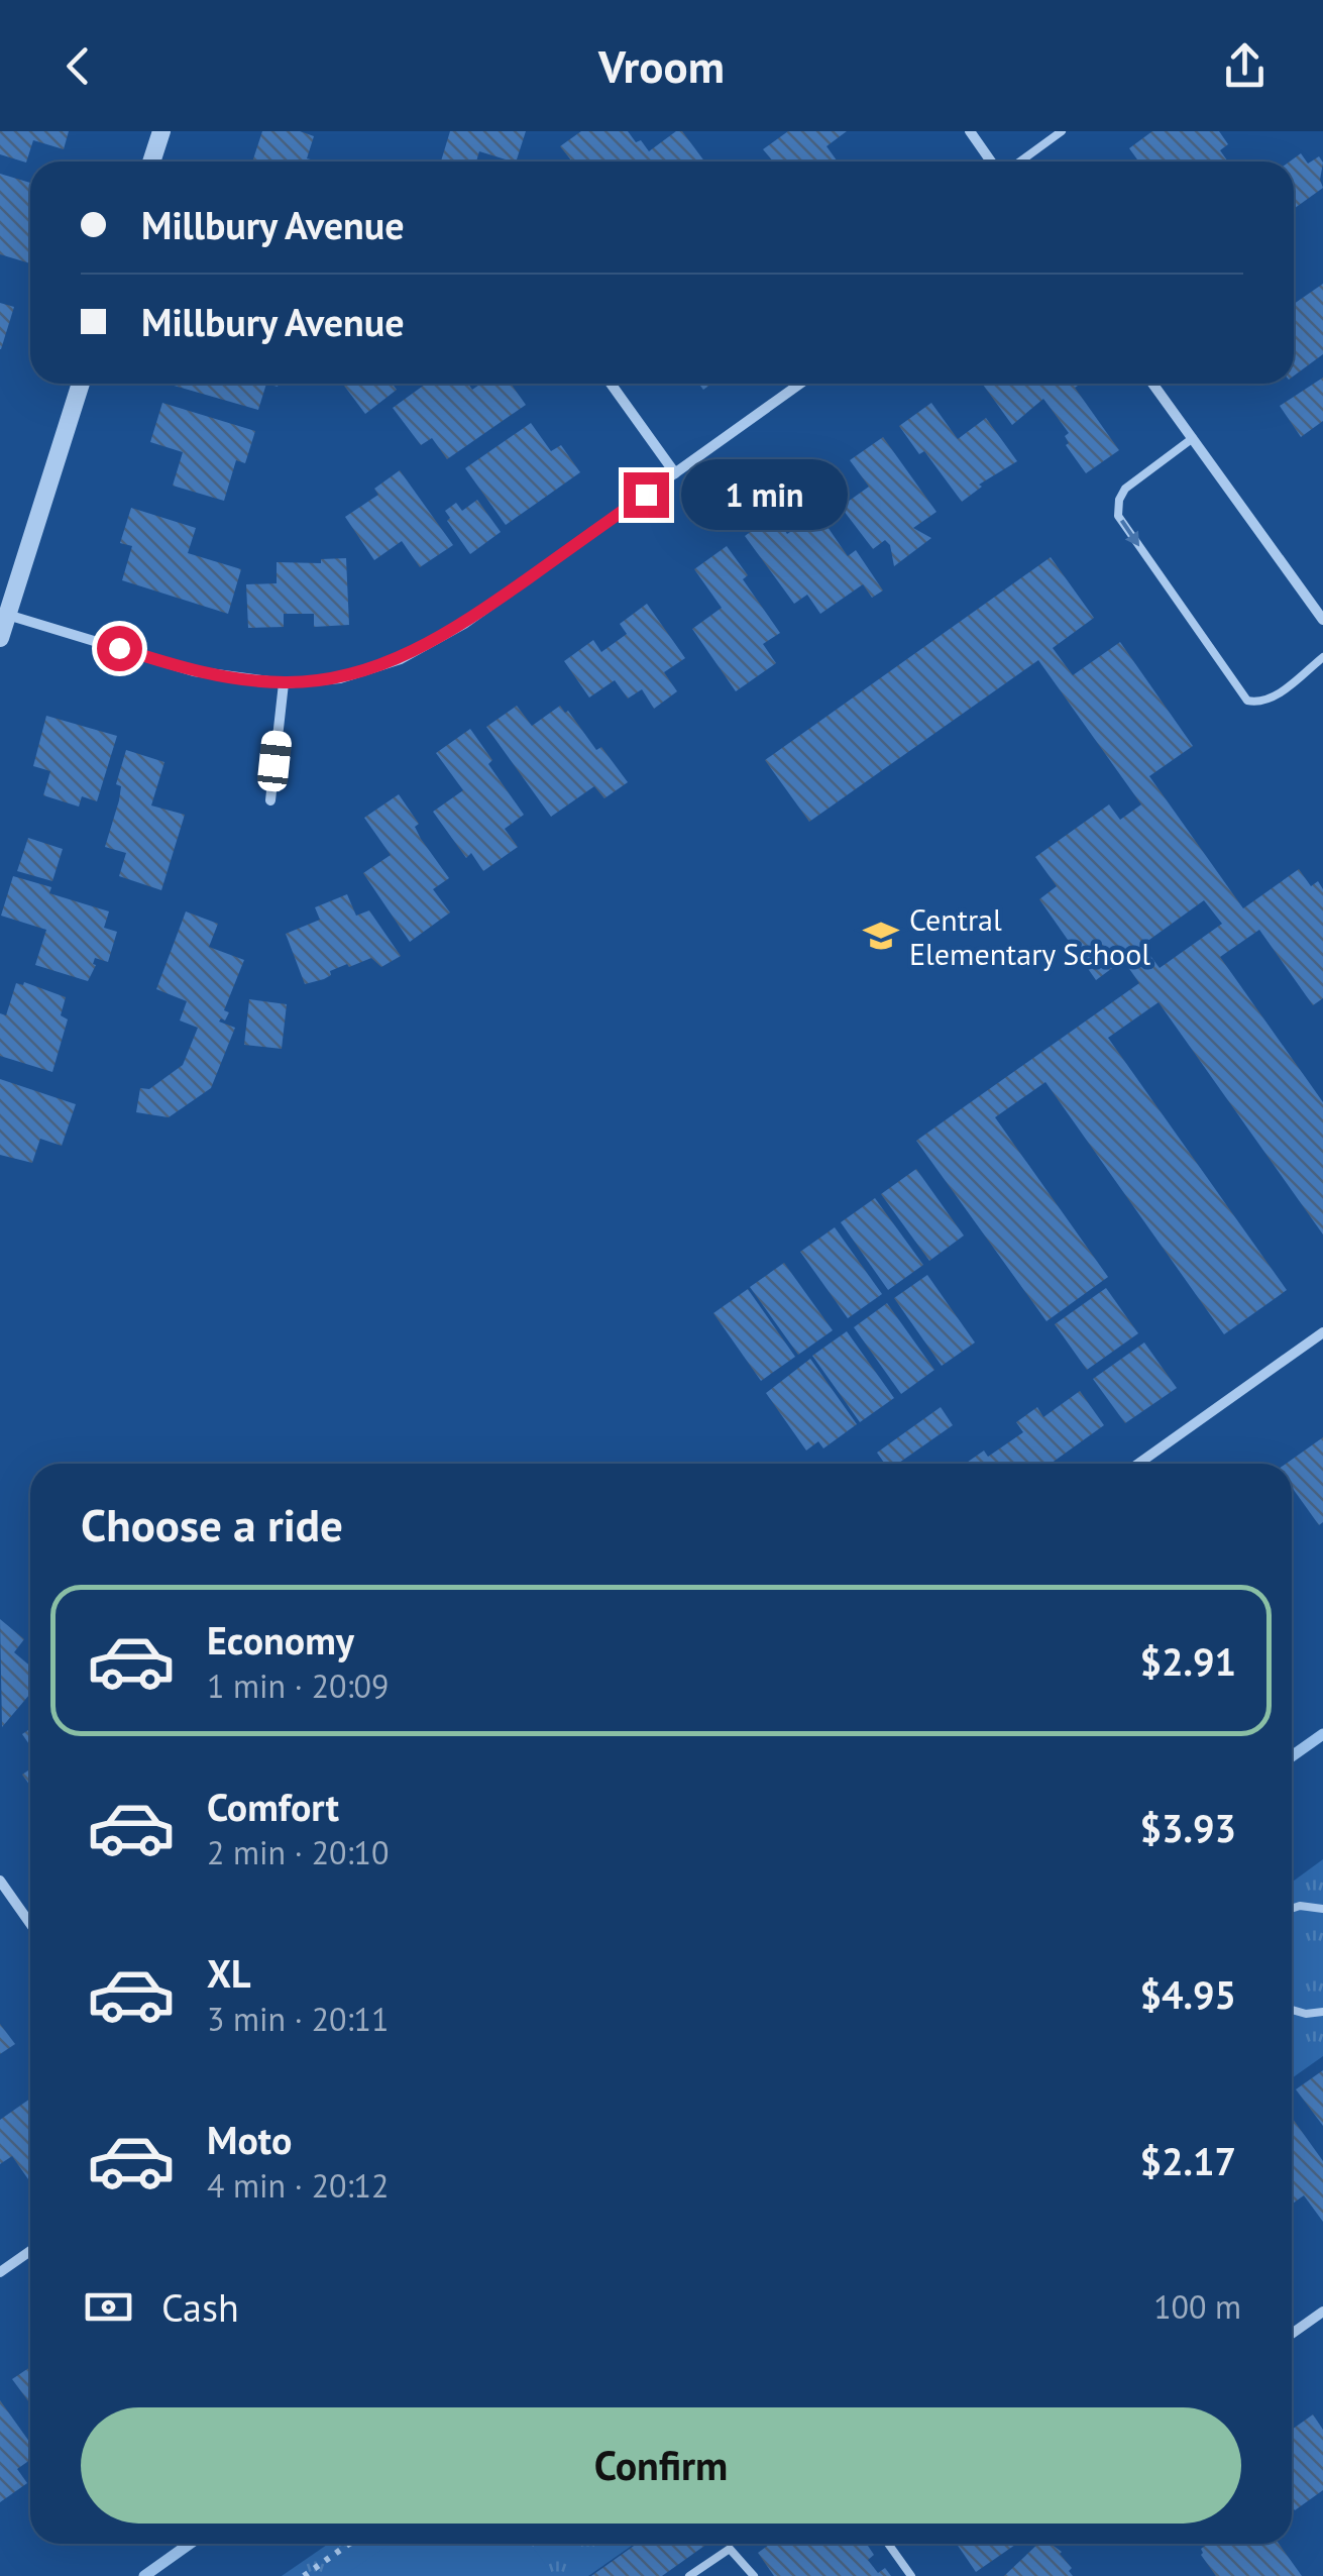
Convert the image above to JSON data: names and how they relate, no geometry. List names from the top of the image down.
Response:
{
  "places": {
    "school or university": ["Central Elementary School"]
  },
  "page": {
    "header": "Vroom",
    "banner": ["Millbury Avenue", "Millbury Avenue"],
    "bubble": "1 min",
    "heading": "Choose a ride",
    "list": [
      {
        "name": "Economy",
        "note": "1 min · 20:09",
        "value": "$2.91"
      },
      {
        "name": "Comfort",
        "note": "2 min · 20:10",
        "value": "$3.93"
      },
      {
        "name": "XL",
        "note": "3 min · 20:11",
        "value": "$4.95"
      },
      {
        "name": "Moto",
        "note": "4 min · 20:12",
        "value": "$2.17"
      }
    ],
    "pay": ["Cash", "100 m"],
    "buttons": "Confirm"
  }
}
